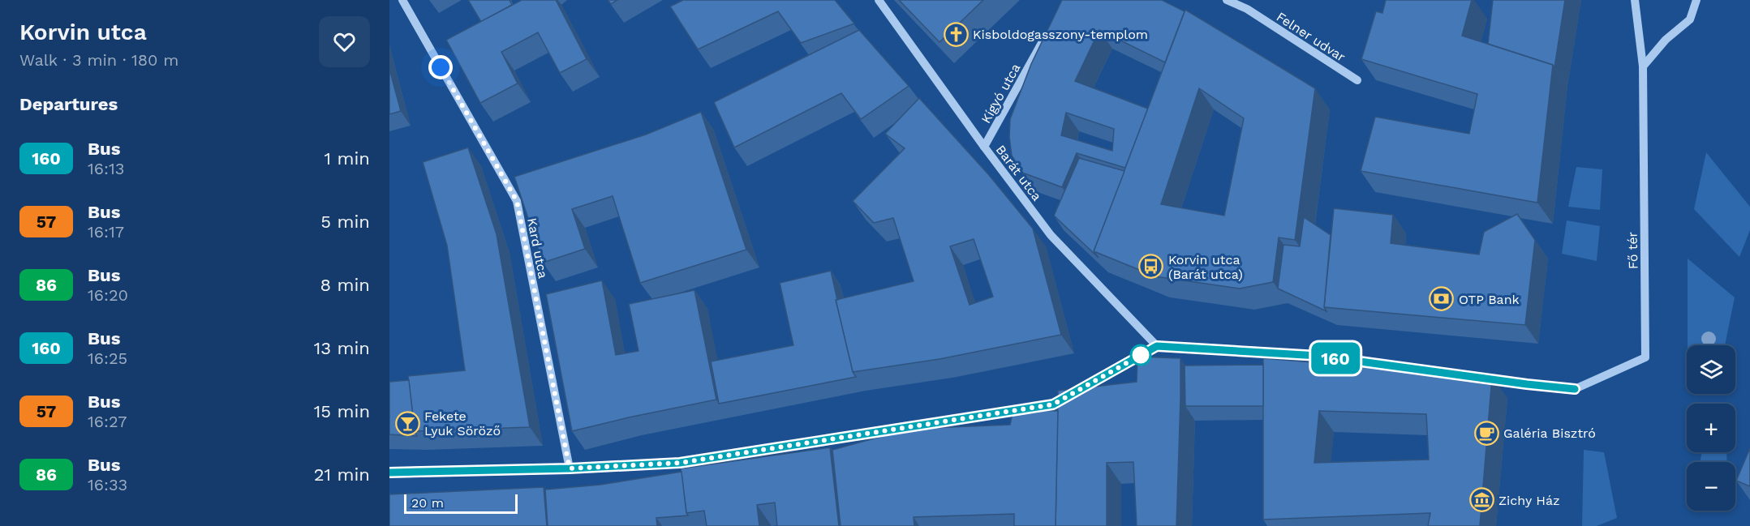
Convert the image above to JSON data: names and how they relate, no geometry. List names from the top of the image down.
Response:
{
  "streets": {
    "street": [
      "Felner udvar",
      "Kígyó utca",
      "Barát utca",
      "Kard utca",
      "Fő tér"
    ]
  },
  "crossings": [
    ["Kígyó utca", "Barát utca"],
    ["Barát utca", "Fő tér"]
  ],
  "places": {
    "church": ["Kisboldogasszony-templom"],
    "bus stop": ["Korvin utca (Barát utca)"],
    "bank": ["OTP Bank"],
    "bar": ["Fekete Lyuk Söröző"],
    "cafe": ["Galéria Bisztró"],
    "museum": ["Zichy Ház"]
  },
  "lines": ["bus line 160"],
  "scale_bar": "20 m",
  "page": {
    "heading": [
      ["Korvin utca", "Walk · 3 min · 180 m"],
      "Departures"
    ],
    "on_map": "160",
    "list": [
      {
        "mark": "160",
        "name": "Bus",
        "note": "16:13",
        "value": "1 min"
      },
      {
        "mark": "57",
        "name": "Bus",
        "note": "16:17",
        "value": "5 min"
      },
      {
        "mark": "86",
        "name": "Bus",
        "note": "16:20",
        "value": "8 min"
      },
      {
        "mark": "160",
        "name": "Bus",
        "note": "16:25",
        "value": "13 min"
      },
      {
        "mark": "57",
        "name": "Bus",
        "note": "16:27",
        "value": "15 min"
      },
      {
        "mark": "86",
        "name": "Bus",
        "note": "16:33",
        "value": "21 min"
      }
    ],
    "map_buttons": ["+", "−"],
    "scale": "20 m"
  }
}
